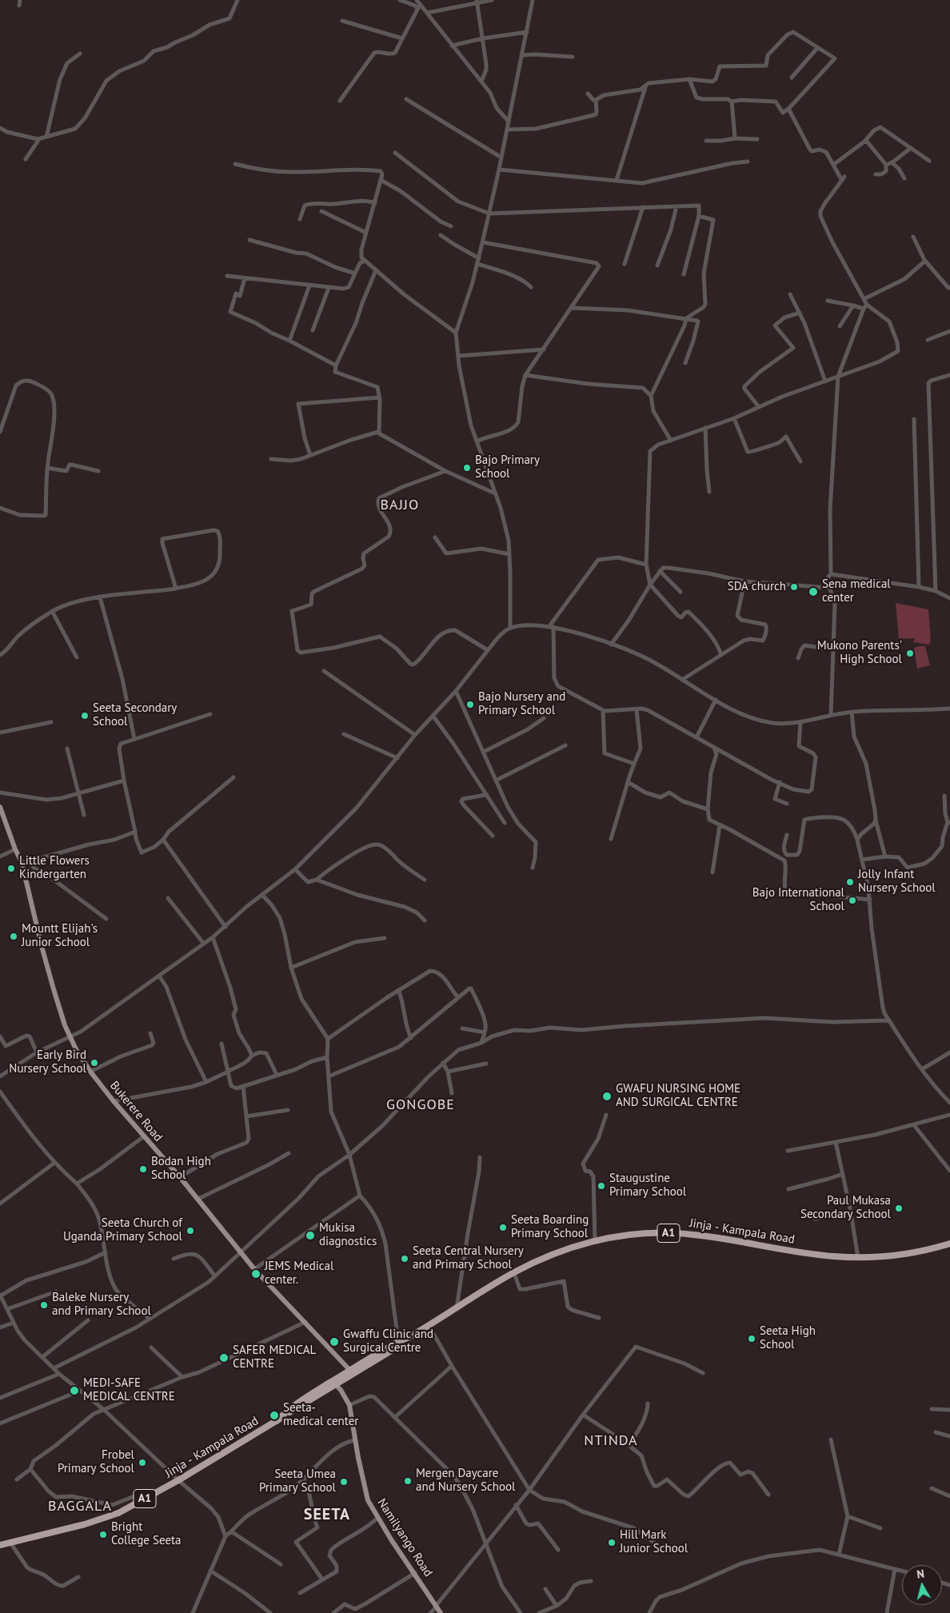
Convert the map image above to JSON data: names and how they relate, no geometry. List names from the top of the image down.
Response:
{
  "streets": {
    "highway": ["Jinja - Kampala Road", "A1"],
    "main road": ["Bukerere Road", "Namilyango Road"]
  },
  "crossings": [
    ["Bukerere Road", "Jinja - Kampala Road"],
    ["Jinja - Kampala Road", "Namilyango Road"]
  ],
  "districts": [
    "BAJJO",
    "GONGOBE",
    "NTINDA",
    "BAGGALA",
    "SEETA"
  ],
  "places": [
    "Bajo Primary School",
    "SDA church",
    "Sena medical center",
    "Mukono Parents' High School",
    "Bajo Nursery and Primary School",
    "Seeta Secondary School",
    "Little Flowers Kindergarten",
    "Jolly Infant Nursery School",
    "Bajo International School",
    "Mountt Elijah's Junior School",
    "Early Bird Nursery School",
    "GWAFU NURSING HOME AND SURGICAL CENTRE",
    "Bodan High School",
    "Staugustine Primary School",
    "Paul Mukasa Secondary School",
    "Seeta Boarding Primary School",
    "Seeta Church of Uganda Primary School",
    "Mukisa diagnostics",
    "Seeta Central Nursery and Primary School",
    "JEMS Medical center.",
    "Baleke Nursery and Primary School",
    "Seeta High School",
    "Gwaffu Clinic and Surgical Centre",
    "SAFER MEDICAL CENTRE",
    "MEDI-SAFE MEDICAL CENTRE",
    "Seeta- medical center",
    "Frobel Primary School",
    "Mergen Daycare and Nursery School",
    "Seeta Umea Primary School",
    "Bright College Seeta",
    "Hill Mark Junior School"
  ],
  "north": "top"
}
